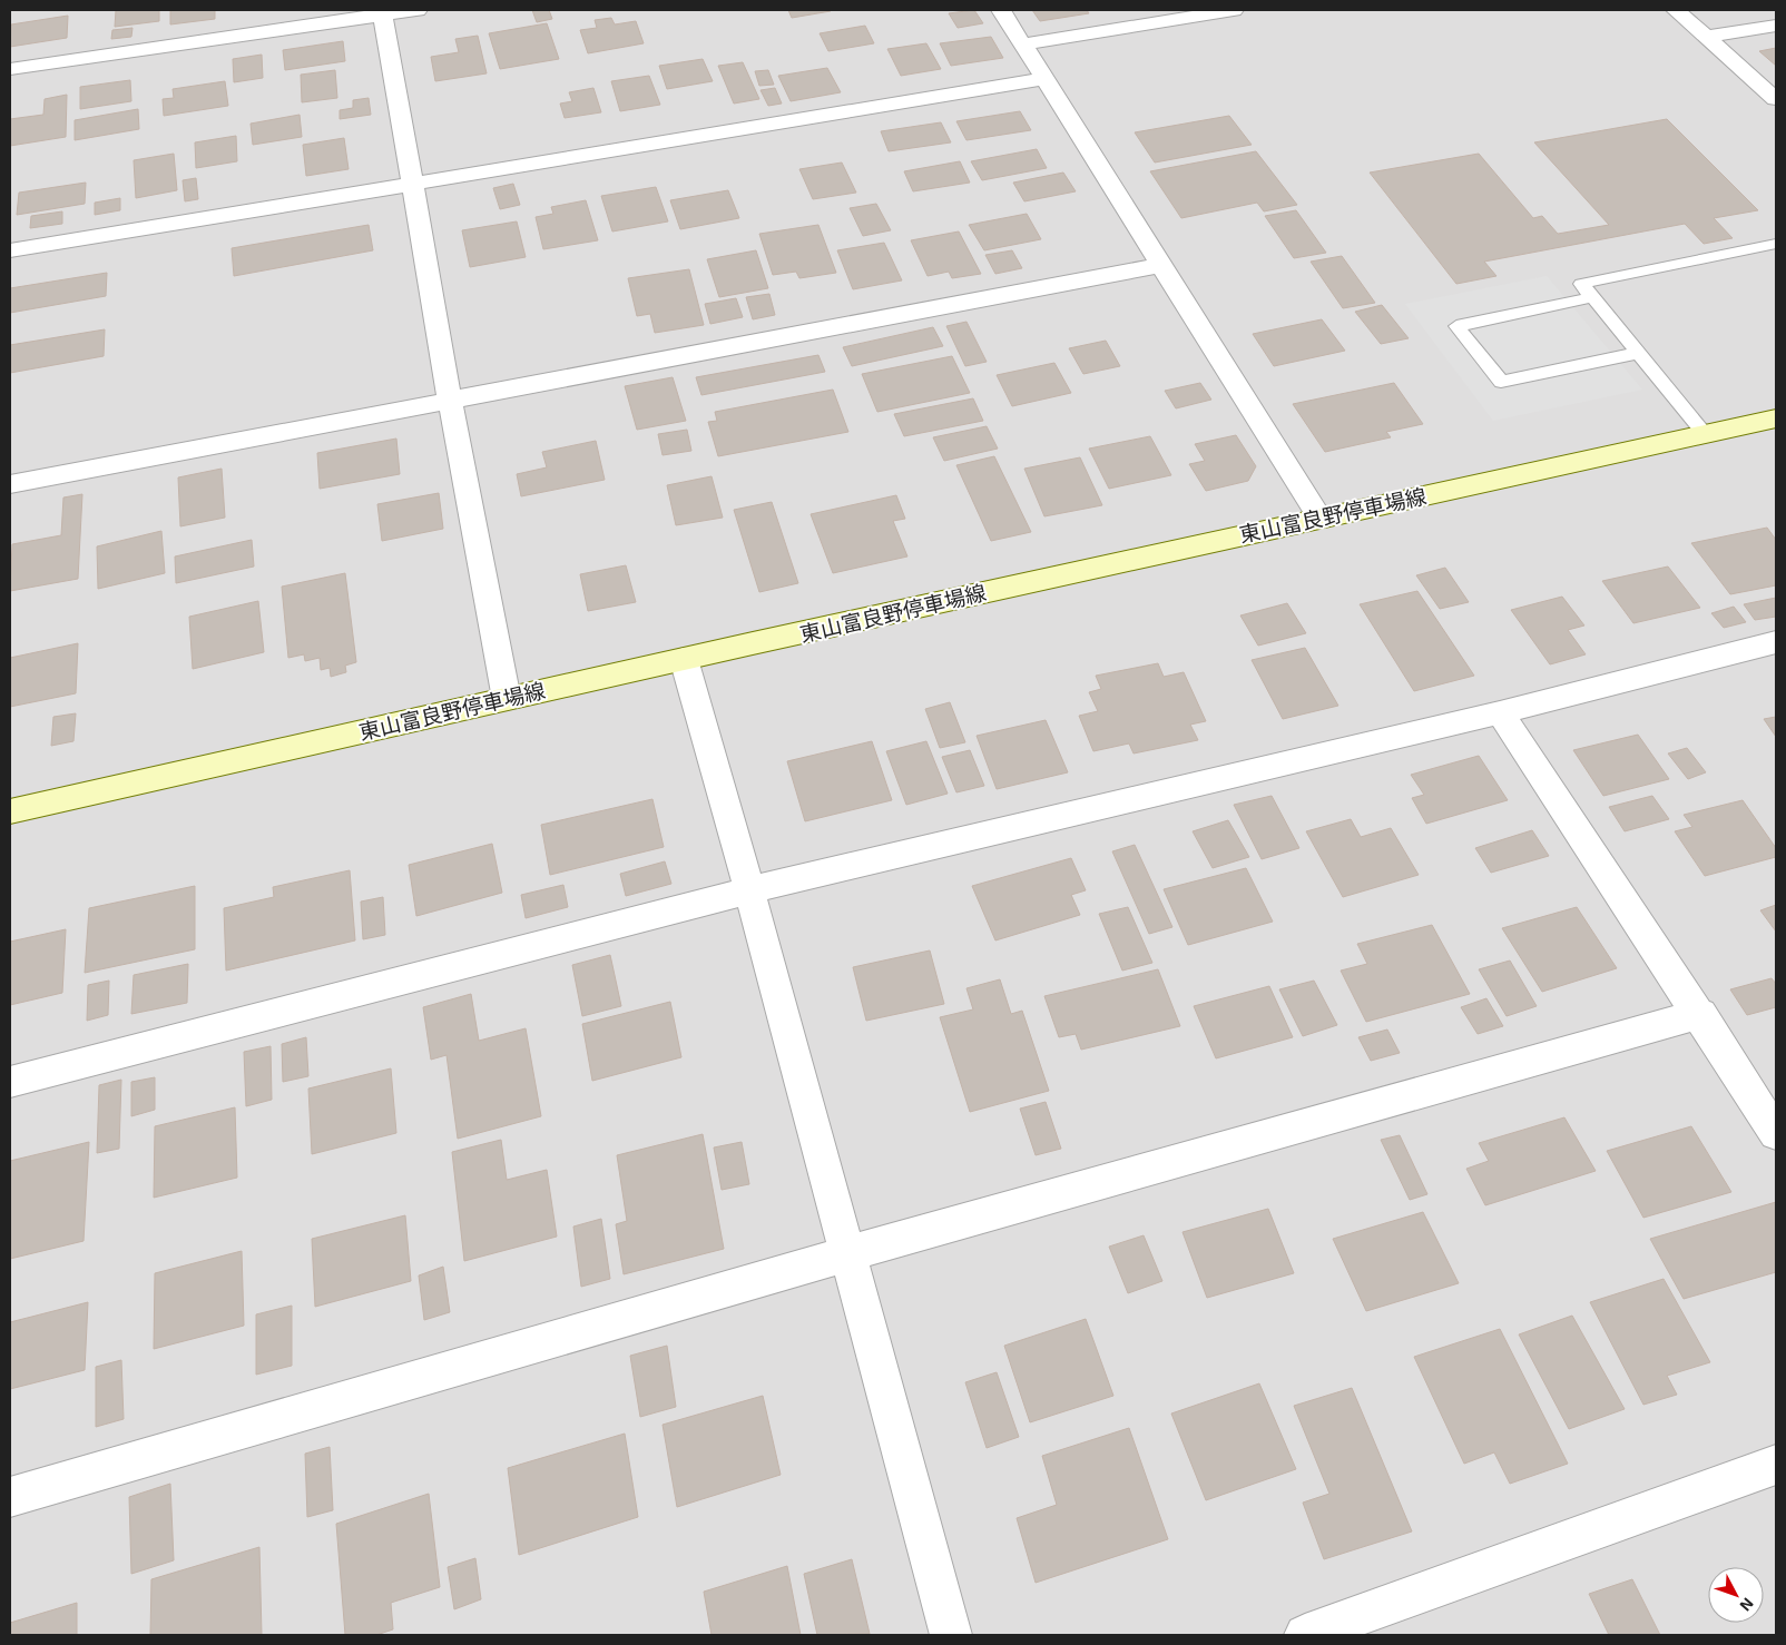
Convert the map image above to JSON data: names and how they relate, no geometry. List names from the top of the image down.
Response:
{
  "streets": {
    "main road": ["東山富良野停車場線"]
  },
  "north": "bottom right"
}
